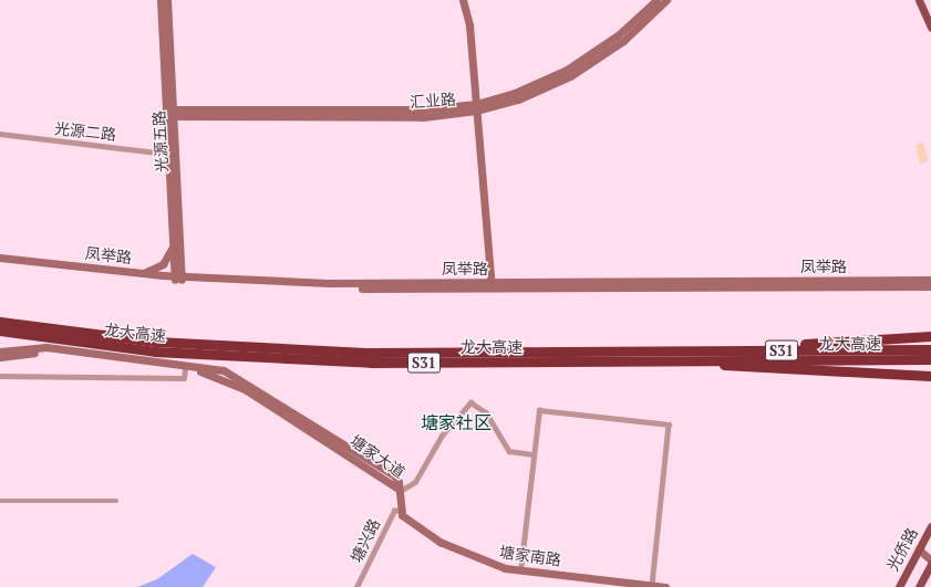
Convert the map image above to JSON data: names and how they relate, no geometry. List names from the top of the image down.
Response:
{
  "streets": {
    "highway": ["龙大高速", "S31"],
    "main road": ["光侨路"],
    "street": [
      "汇业路",
      "光源二路",
      "光源五路",
      "凤举路",
      "塘家大道",
      "塘兴路",
      "塘家南路"
    ]
  },
  "crossings": [
    ["汇业路", "光源五路"],
    ["光源二路", "光源五路"],
    ["光源五路", "凤举路"],
    ["塘兴路", "塘家南路"]
  ],
  "districts": ["塘家社区"]
}
